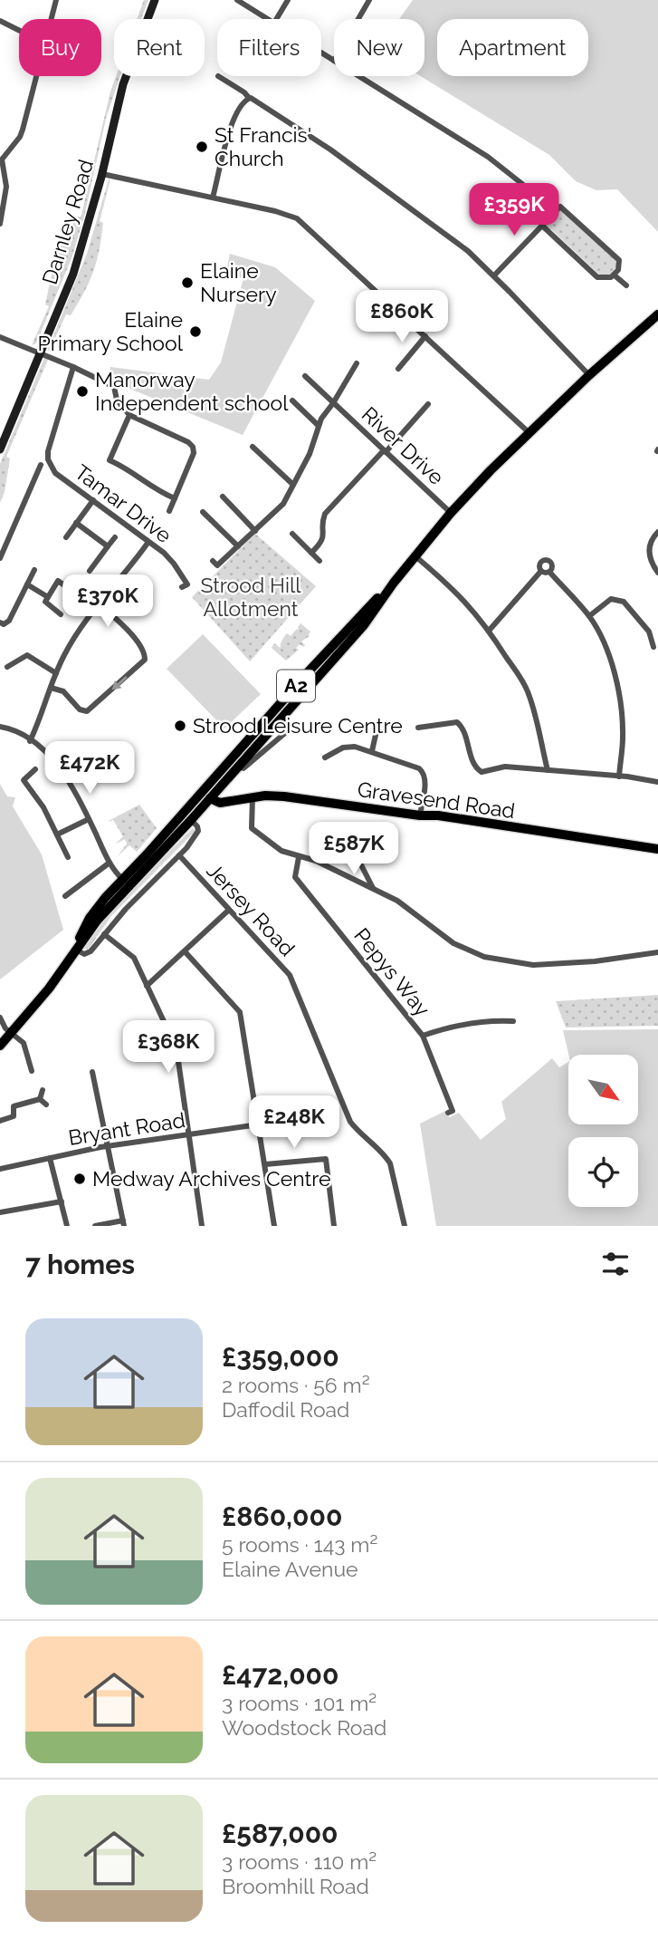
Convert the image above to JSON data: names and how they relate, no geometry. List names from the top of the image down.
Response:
{
  "streets": {
    "main road": ["A2", "Gravesend Road"],
    "street": [
      "Darnley Road",
      "River Drive",
      "Tamar Drive",
      "Jersey Road",
      "Pepys Way",
      "Bryant Road"
    ]
  },
  "crossings": [
    ["River Drive", "A2"],
    ["A2", "Gravesend Road"]
  ],
  "parks": ["Strood Hill Allotment"],
  "places": [
    "St Francis' Church",
    "Elaine Nursery",
    "Elaine Primary School",
    "Manorway Independent school",
    "Strood Leisure Centre",
    "Medway Archives Centre"
  ],
  "north": "bottom right",
  "page": {
    "chip": [
      "Buy",
      "Rent",
      "Filters",
      "New",
      "Apartment"
    ],
    "price": [
      "£359K",
      "£860K",
      "£370K",
      "£472K",
      "£587K",
      "£368K",
      "£248K"
    ],
    "heading": "7 homes",
    "list": [
      {
        "name": "£359,000",
        "note": "2 rooms · 56 m² · Daffodil Road"
      },
      {
        "name": "£860,000",
        "note": "5 rooms · 143 m² · Elaine Avenue"
      },
      {
        "name": "£472,000",
        "note": "3 rooms · 101 m² · Woodstock Road"
      },
      {
        "name": "£587,000",
        "note": "3 rooms · 110 m² · Broomhill Road"
      }
    ]
  }
}
